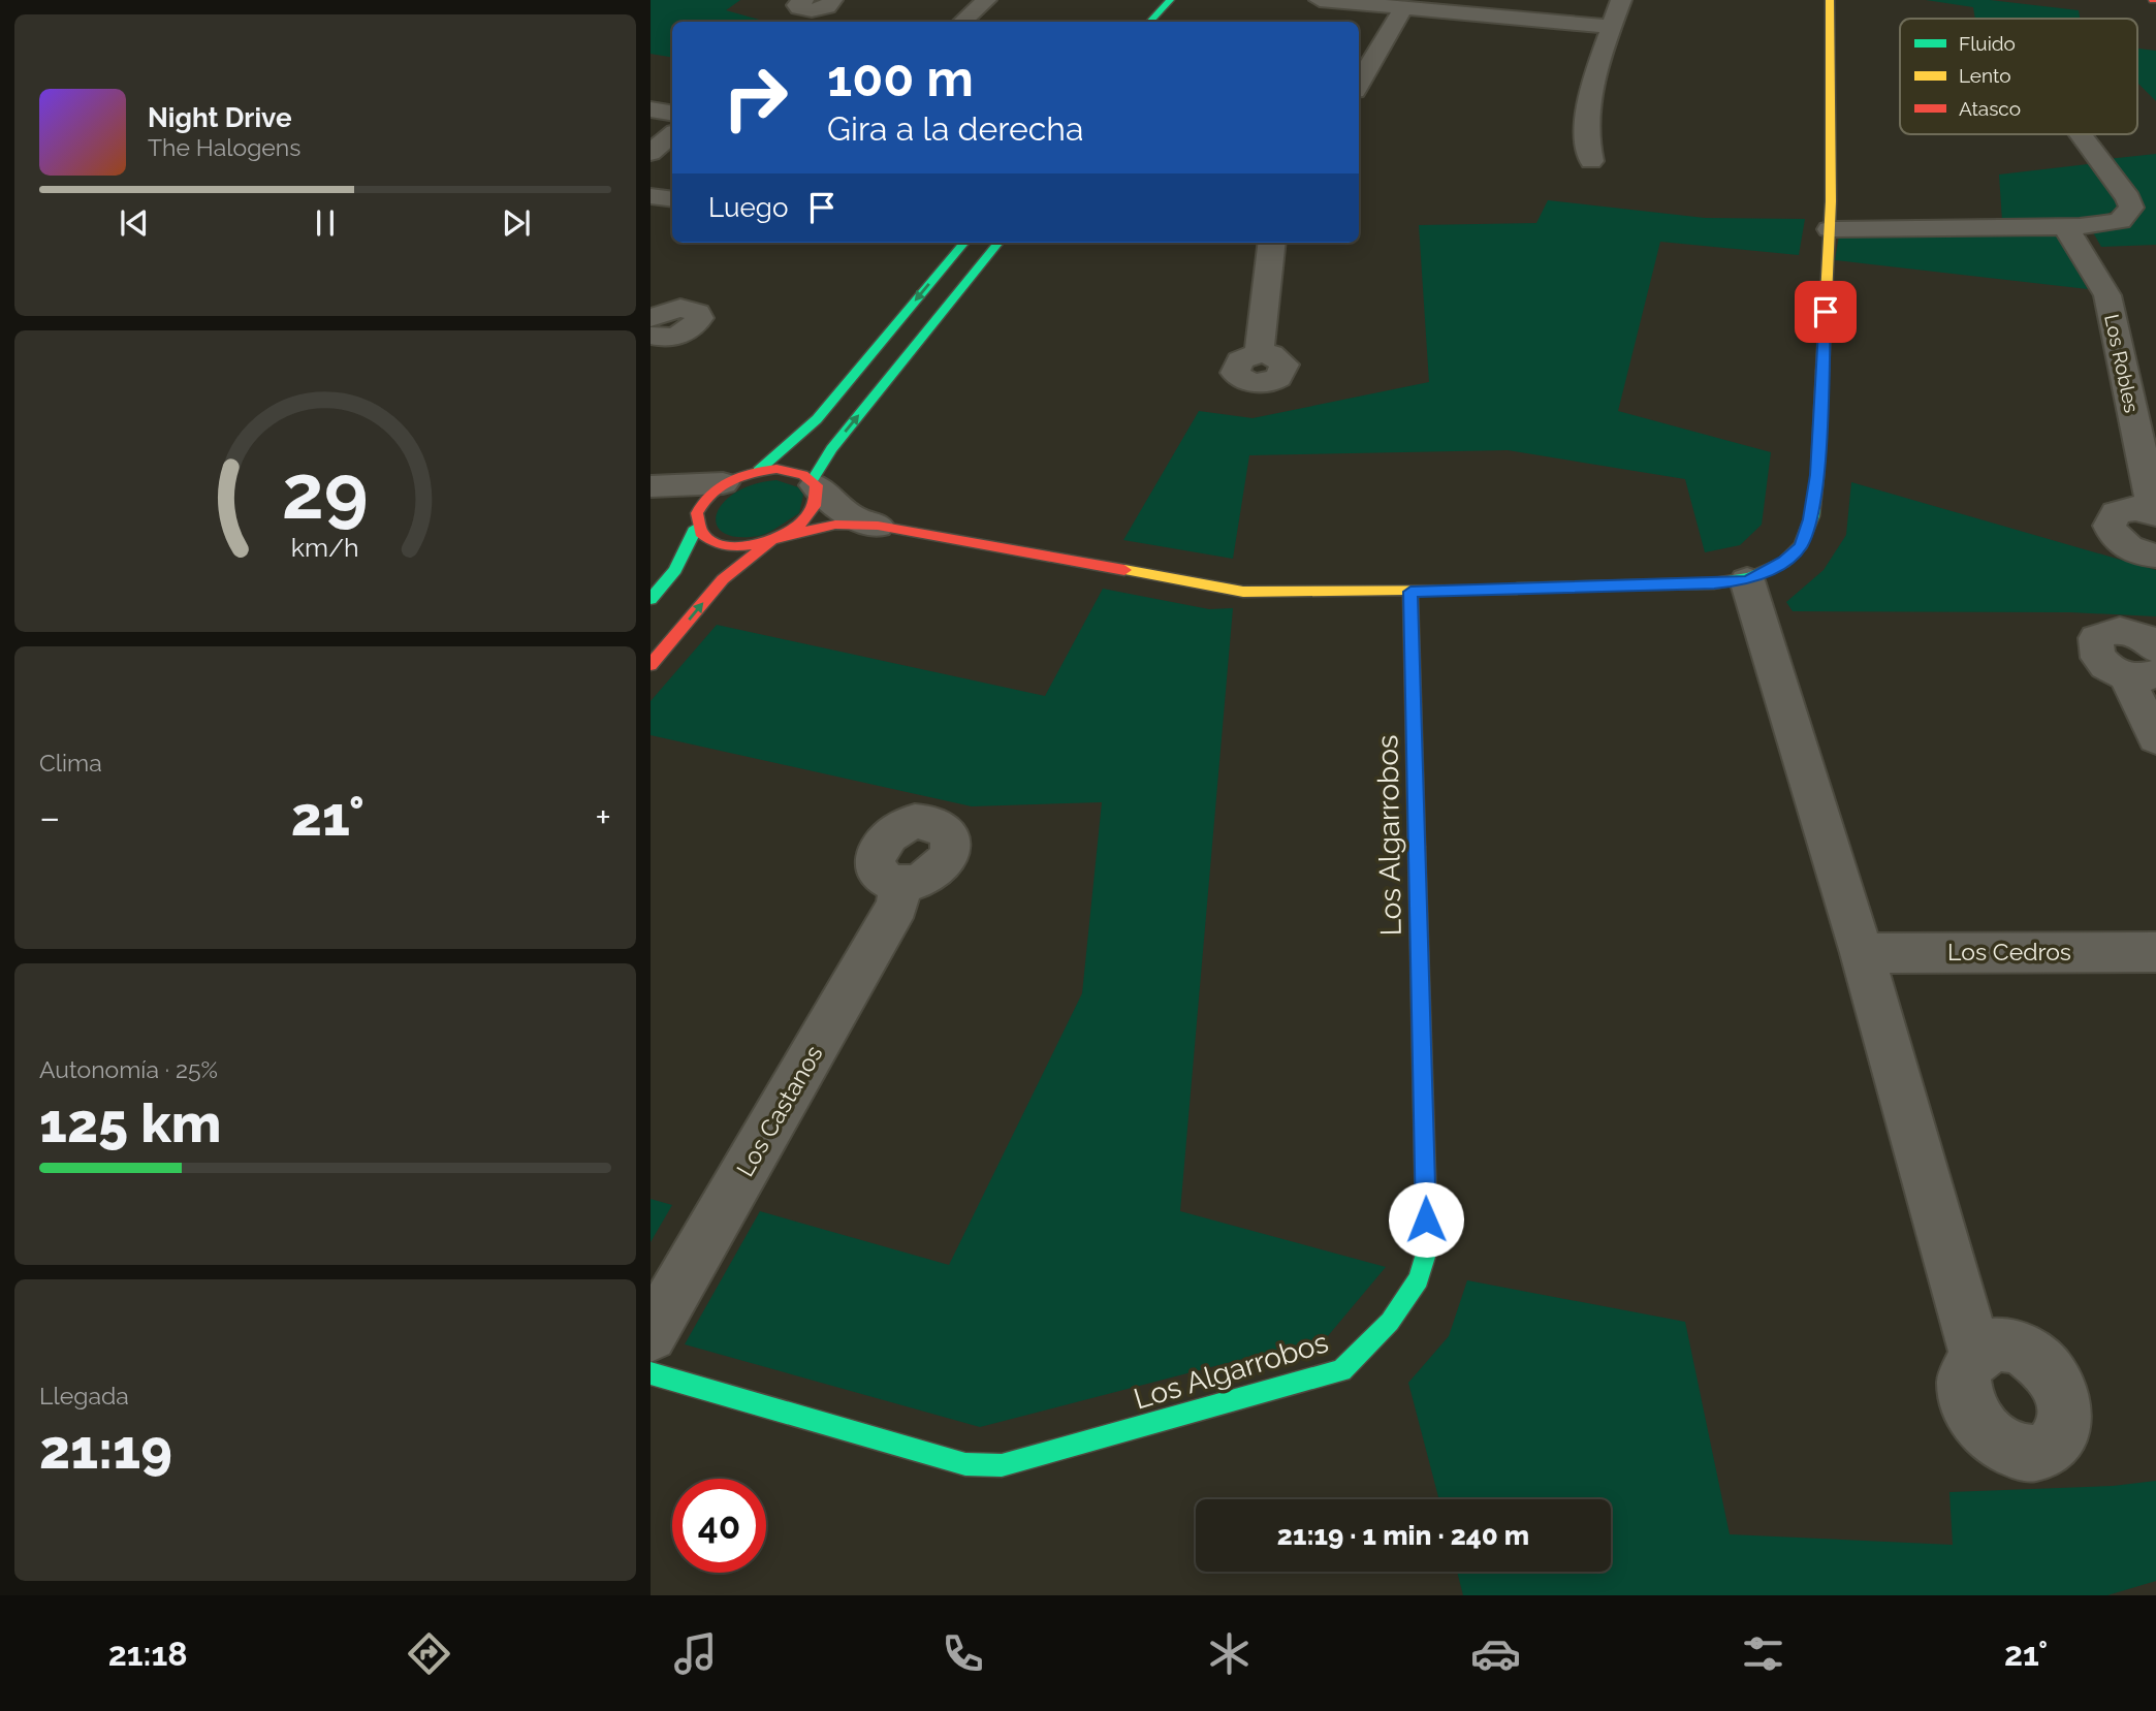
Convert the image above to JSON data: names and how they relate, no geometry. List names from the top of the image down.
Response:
{
  "streets": {
    "street": [
      "Los Robles",
      "Los Algarrobos",
      "Los Cedros",
      "Los Castanos"
    ]
  },
  "legend": ["Fluido", "Lento", "Atasco"],
  "page": {
    "turn": ["100 m", "Gira a la derecha"],
    "song": ["Night Drive", "The Halogens"],
    "then": "Luego",
    "tile": [
      "Clima",
      ["Autonomía · 25%", "125 km"],
      ["Llegada", "21:19"]
    ],
    "heat": ["−", "21°", "+"],
    "limit": "40",
    "trip": "21:19 · 1 min · 240 m",
    "tabs": ["21:18", "21°"],
    "gauge": ["29", "km/h"]
  }
}
